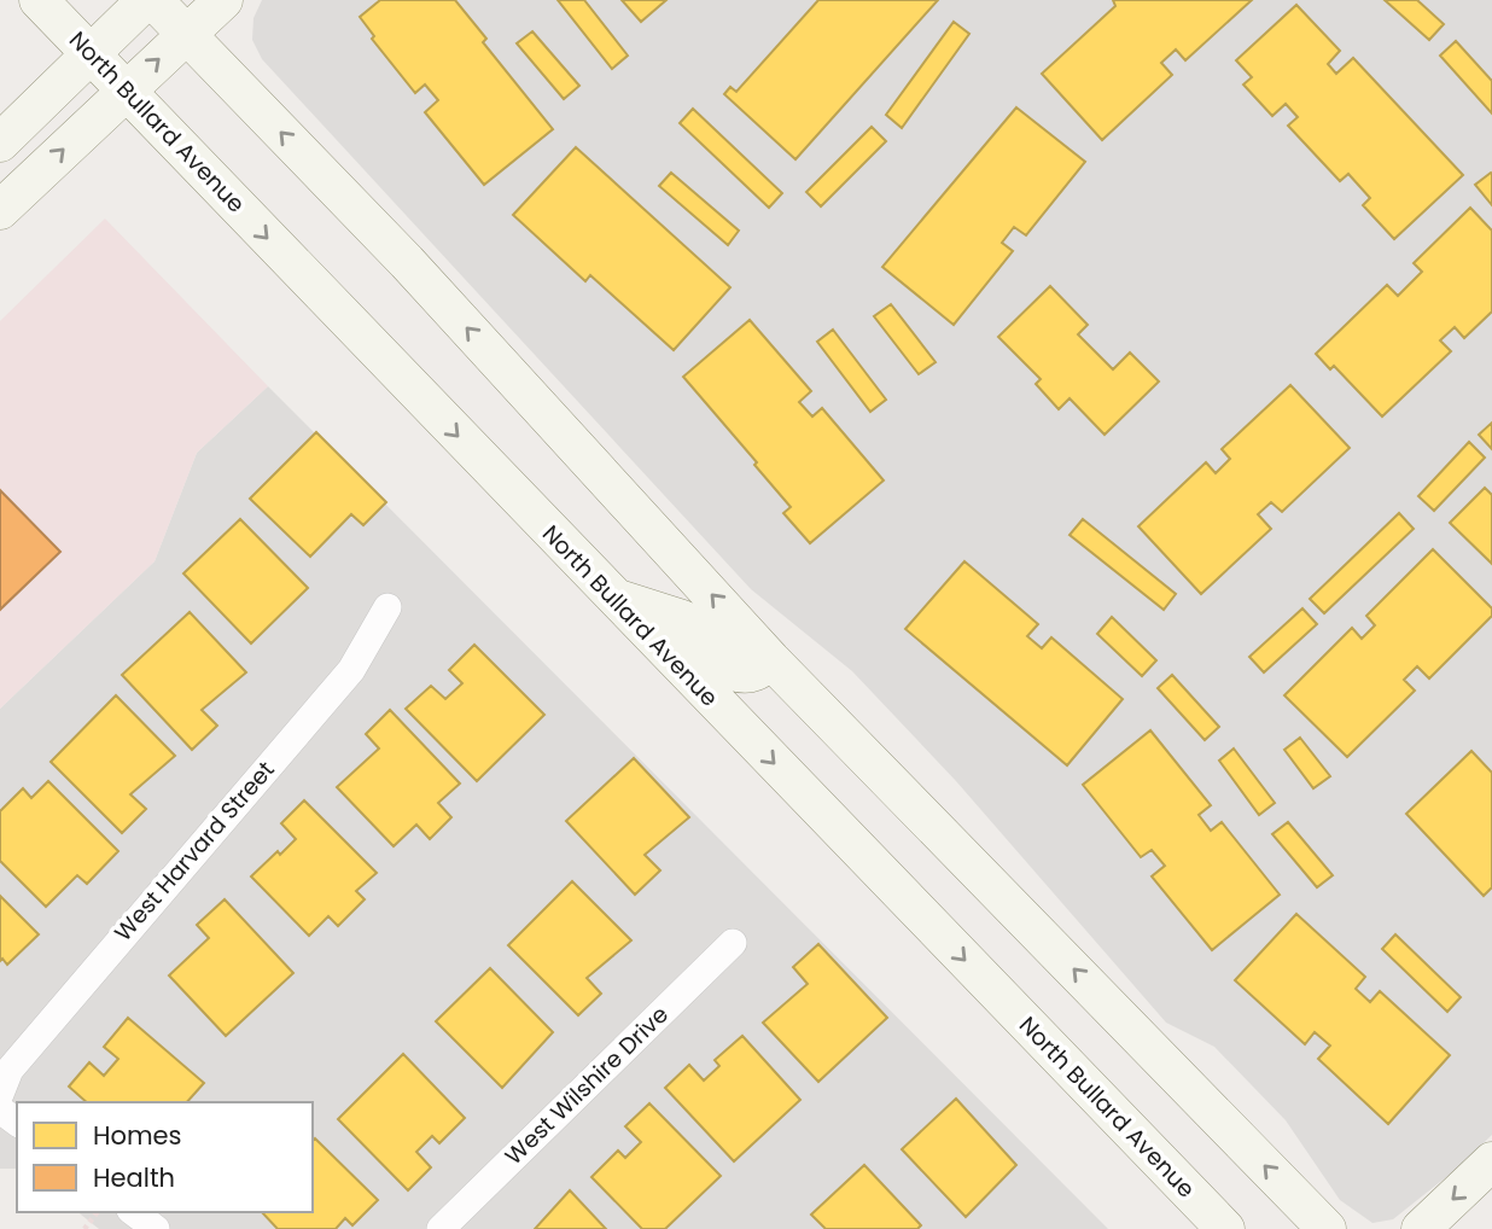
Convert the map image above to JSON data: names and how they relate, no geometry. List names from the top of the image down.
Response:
{
  "streets": {
    "main road": ["North Bullard Avenue"],
    "street": ["West Harvard Street", "West Wilshire Drive"]
  },
  "legend": ["Homes", "Health"]
}
